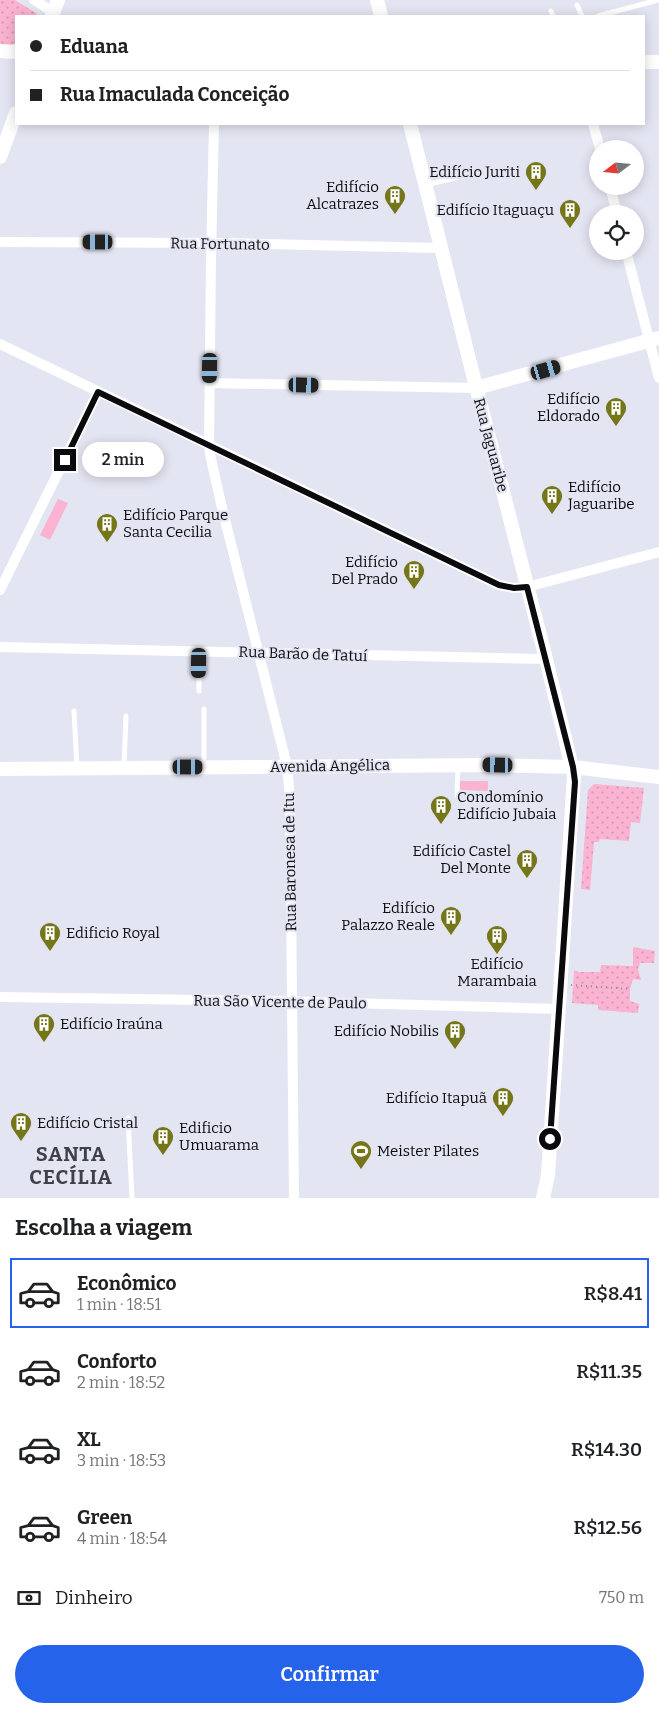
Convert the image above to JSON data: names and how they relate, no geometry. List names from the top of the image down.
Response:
{
  "streets": {
    "street": [
      "Rua Fortunato",
      "Rua Jaguaribe",
      "Rua Barão de Tatuí",
      "Avenida Angélica",
      "Rua Baronesa de Itu",
      "Rua São Vicente de Paulo"
    ]
  },
  "crossings": [
    ["Rua Fortunato", "Rua Jaguaribe"],
    ["Rua Fortunato", "Rua Baronesa de Itu"],
    ["Rua Jaguaribe", "Rua Barão de Tatuí"],
    ["Rua Jaguaribe", "Avenida Angélica"],
    ["Rua Jaguaribe", "Rua São Vicente de Paulo"],
    ["Rua Barão de Tatuí", "Rua Baronesa de Itu"],
    ["Avenida Angélica", "Rua Baronesa de Itu"],
    ["Rua Baronesa de Itu", "Rua São Vicente de Paulo"]
  ],
  "districts": ["SANTA CECÍLIA"],
  "places": {
    "building": [
      "Edifício Juriti",
      "Edifício Alcatrazes",
      "Edifício Itaguaçu",
      "Edifício Eldorado",
      "Edifício Jaguaribe",
      "Edifício Parque Santa Cecilia",
      "Edifício Del Prado",
      "Condomínio Edifício Jubaia",
      "Edifício Castel Del Monte",
      "Edifício Palazzo Reale",
      "Edificio Royal",
      "Edifício Marambaia",
      "Edifício Iraúna",
      "Edifício Nobilis",
      "Edifício Itapuã",
      "Edifício Cristal",
      "Edificio Umuarama"
    ],
    "sports": ["Meister Pilates"]
  },
  "north": "left",
  "page": {
    "banner": ["Eduana", "Rua Imaculada Conceição"],
    "bubble": "2 min",
    "heading": "Escolha a viagem",
    "list": [
      {
        "name": "Econômico",
        "note": "1 min · 18:51",
        "value": "R$8.41"
      },
      {
        "name": "Conforto",
        "note": "2 min · 18:52",
        "value": "R$11.35"
      },
      {
        "name": "XL",
        "note": "3 min · 18:53",
        "value": "R$14.30"
      },
      {
        "name": "Green",
        "note": "4 min · 18:54",
        "value": "R$12.56"
      }
    ],
    "pay": ["Dinheiro", "750 m"],
    "buttons": "Confirmar"
  }
}
